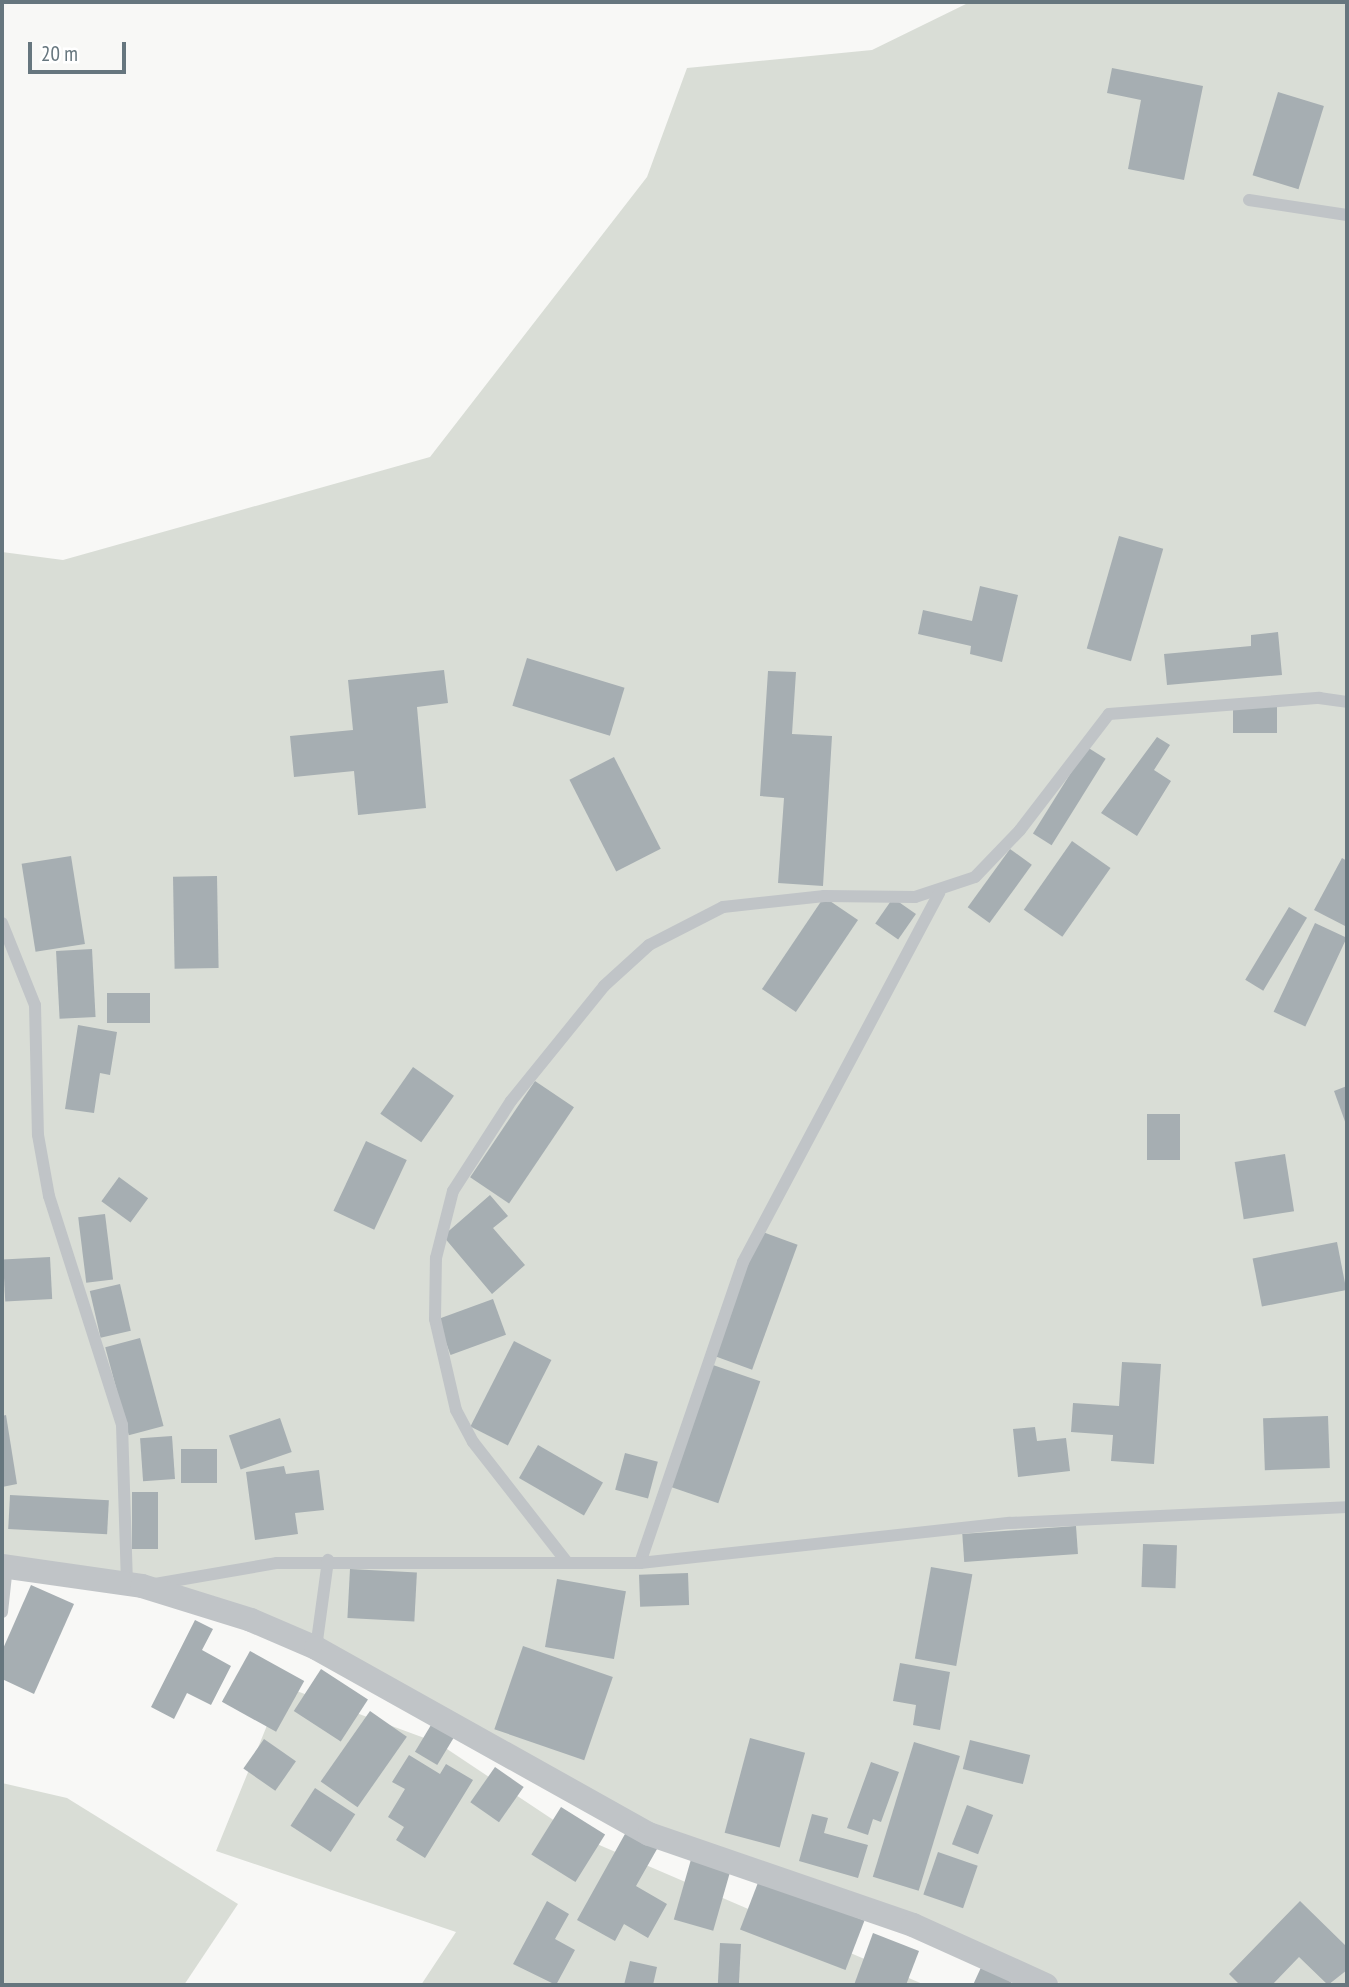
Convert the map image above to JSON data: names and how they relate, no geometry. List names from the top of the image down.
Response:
{
  "scale_bar": "20 m"
}
